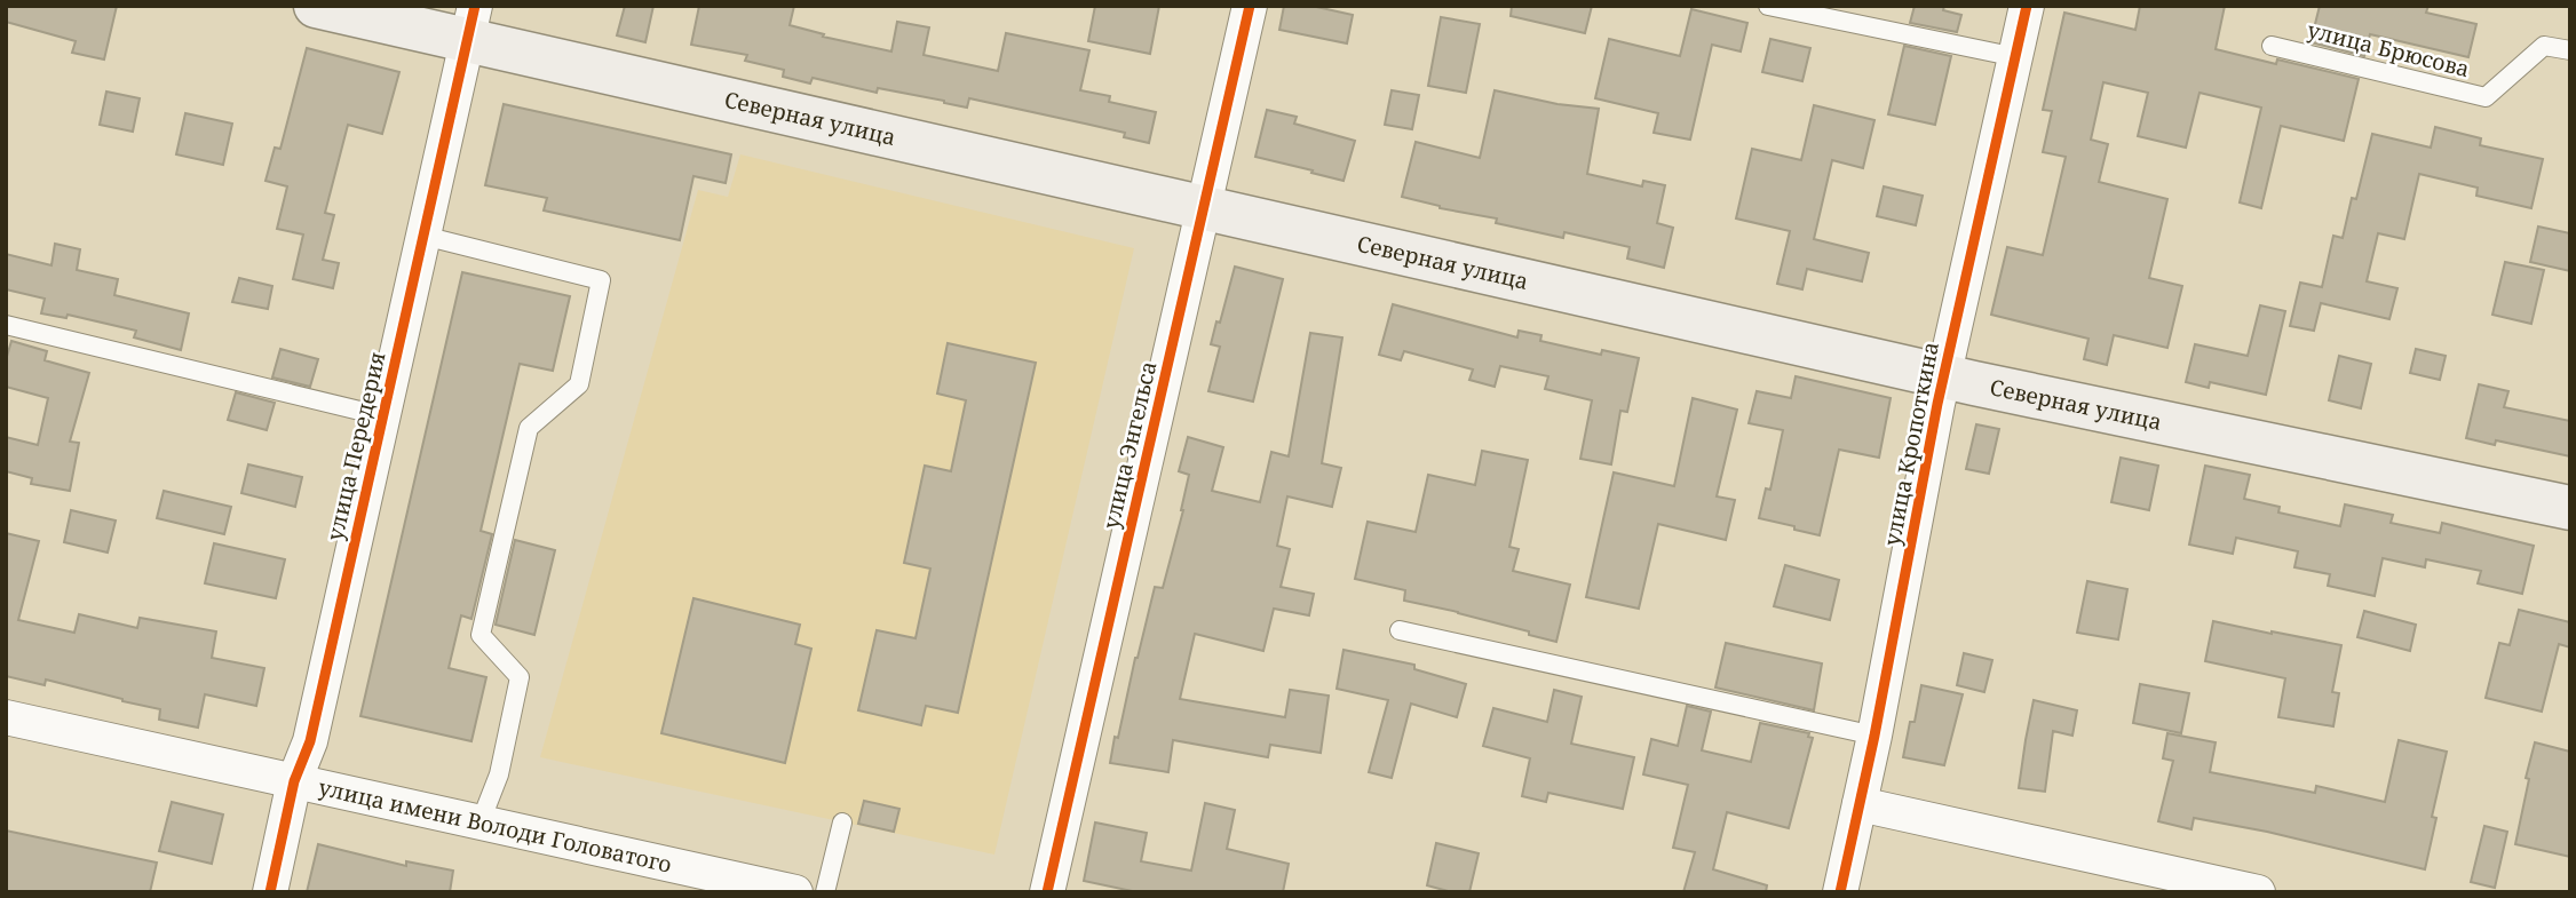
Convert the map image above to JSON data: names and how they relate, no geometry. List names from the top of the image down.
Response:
{
  "streets": {
    "main road": ["Северная улица"],
    "street": [
      "улица Кропоткина",
      "улица Энгельса",
      "улица Передерия",
      "улица имени Володи Головатого"
    ],
    "lane": ["улица Брюсова"]
  },
  "crossings": [
    ["Северная улица", "улица Кропоткина"],
    ["Северная улица", "улица Энгельса"],
    ["Северная улица", "улица Передерия"],
    ["улица Передерия", "улица имени Володи Головатого"]
  ]
}
